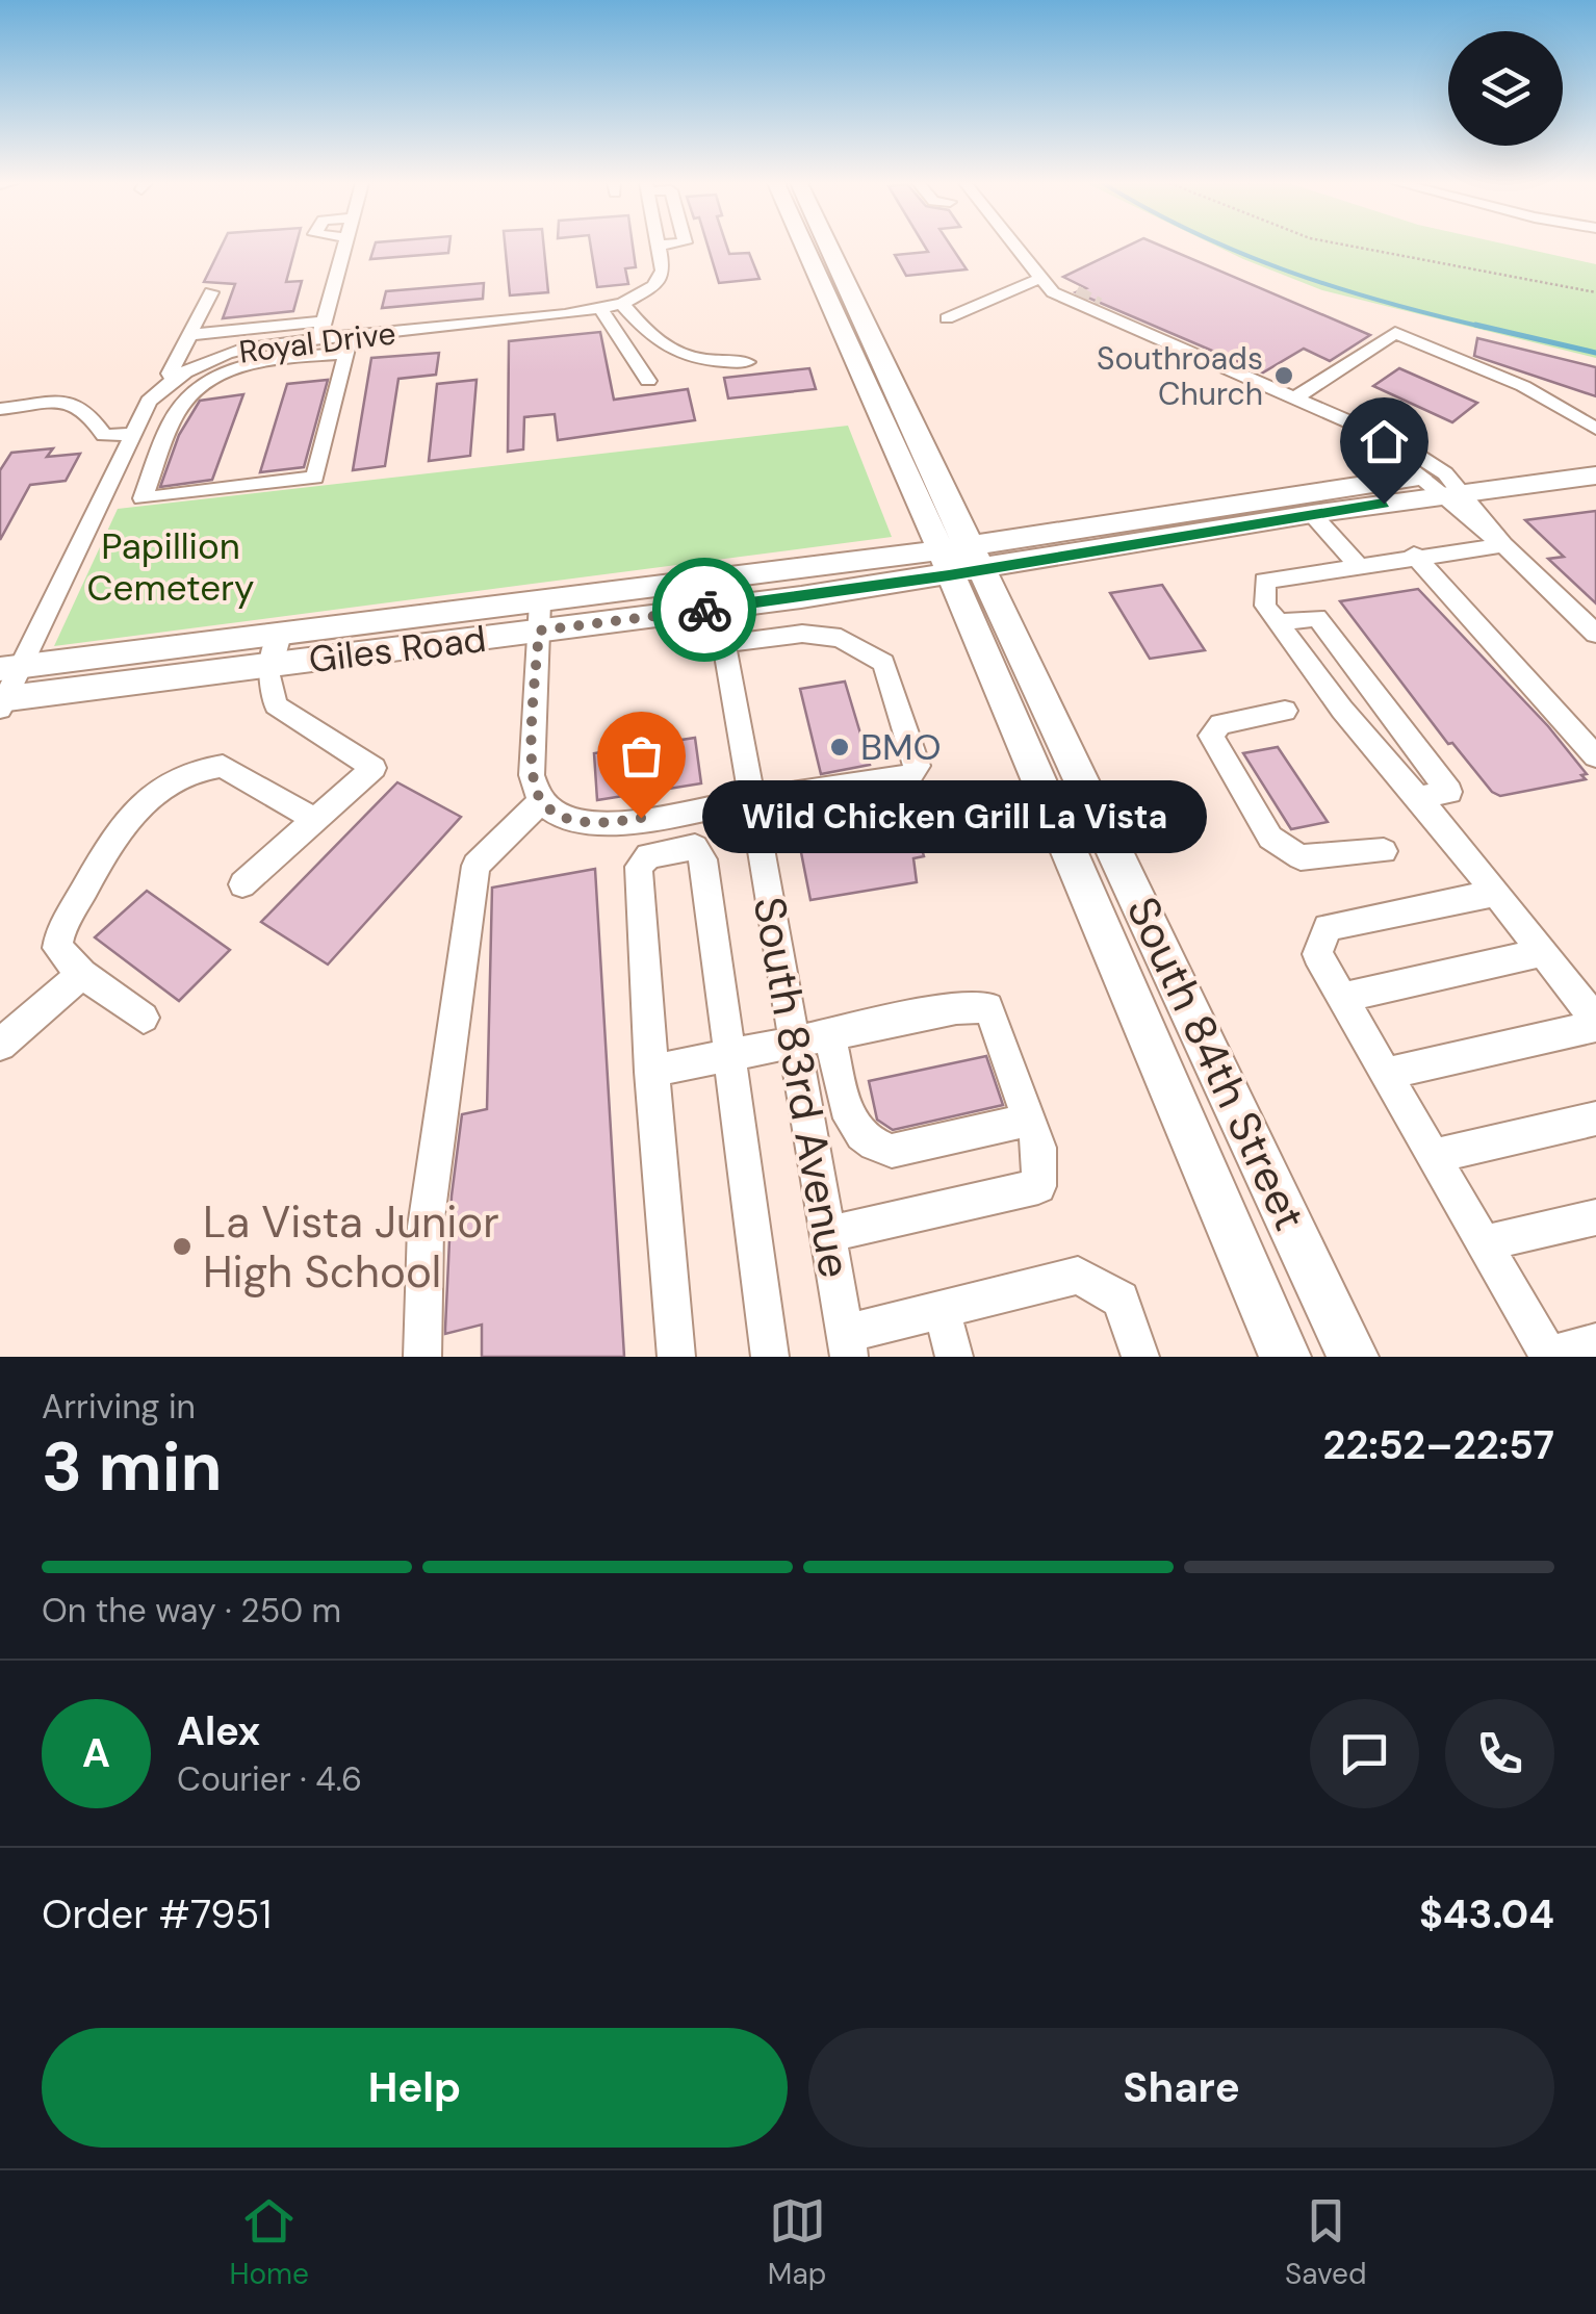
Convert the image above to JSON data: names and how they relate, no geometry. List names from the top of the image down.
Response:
{
  "streets": {
    "main road": ["Giles Road", "South 84th Street"],
    "street": ["Royal Drive", "South 83rd Avenue"]
  },
  "crossings": [
    ["Royal Drive", "Giles Road"],
    ["Giles Road", "South 84th Street"]
  ],
  "parks": ["Papillion Cemetery"],
  "places": [
    "Southroads Church",
    "BMO",
    "Wild Chicken Grill La Vista",
    "La Vista Junior High School"
  ],
  "page": {
    "bubble": "Wild Chicken Grill La Vista",
    "heading": ["3 min", "Arriving in", "22:52–22:57"],
    "panel": [
      "Alex",
      "Courier · 4.6",
      "Order #7951",
      "$43.04"
    ],
    "bar": "On the way · 250 m",
    "round": "A",
    "buttons": ["Help", "Share"],
    "tabs": ["Home", "Map", "Saved"]
  }
}
